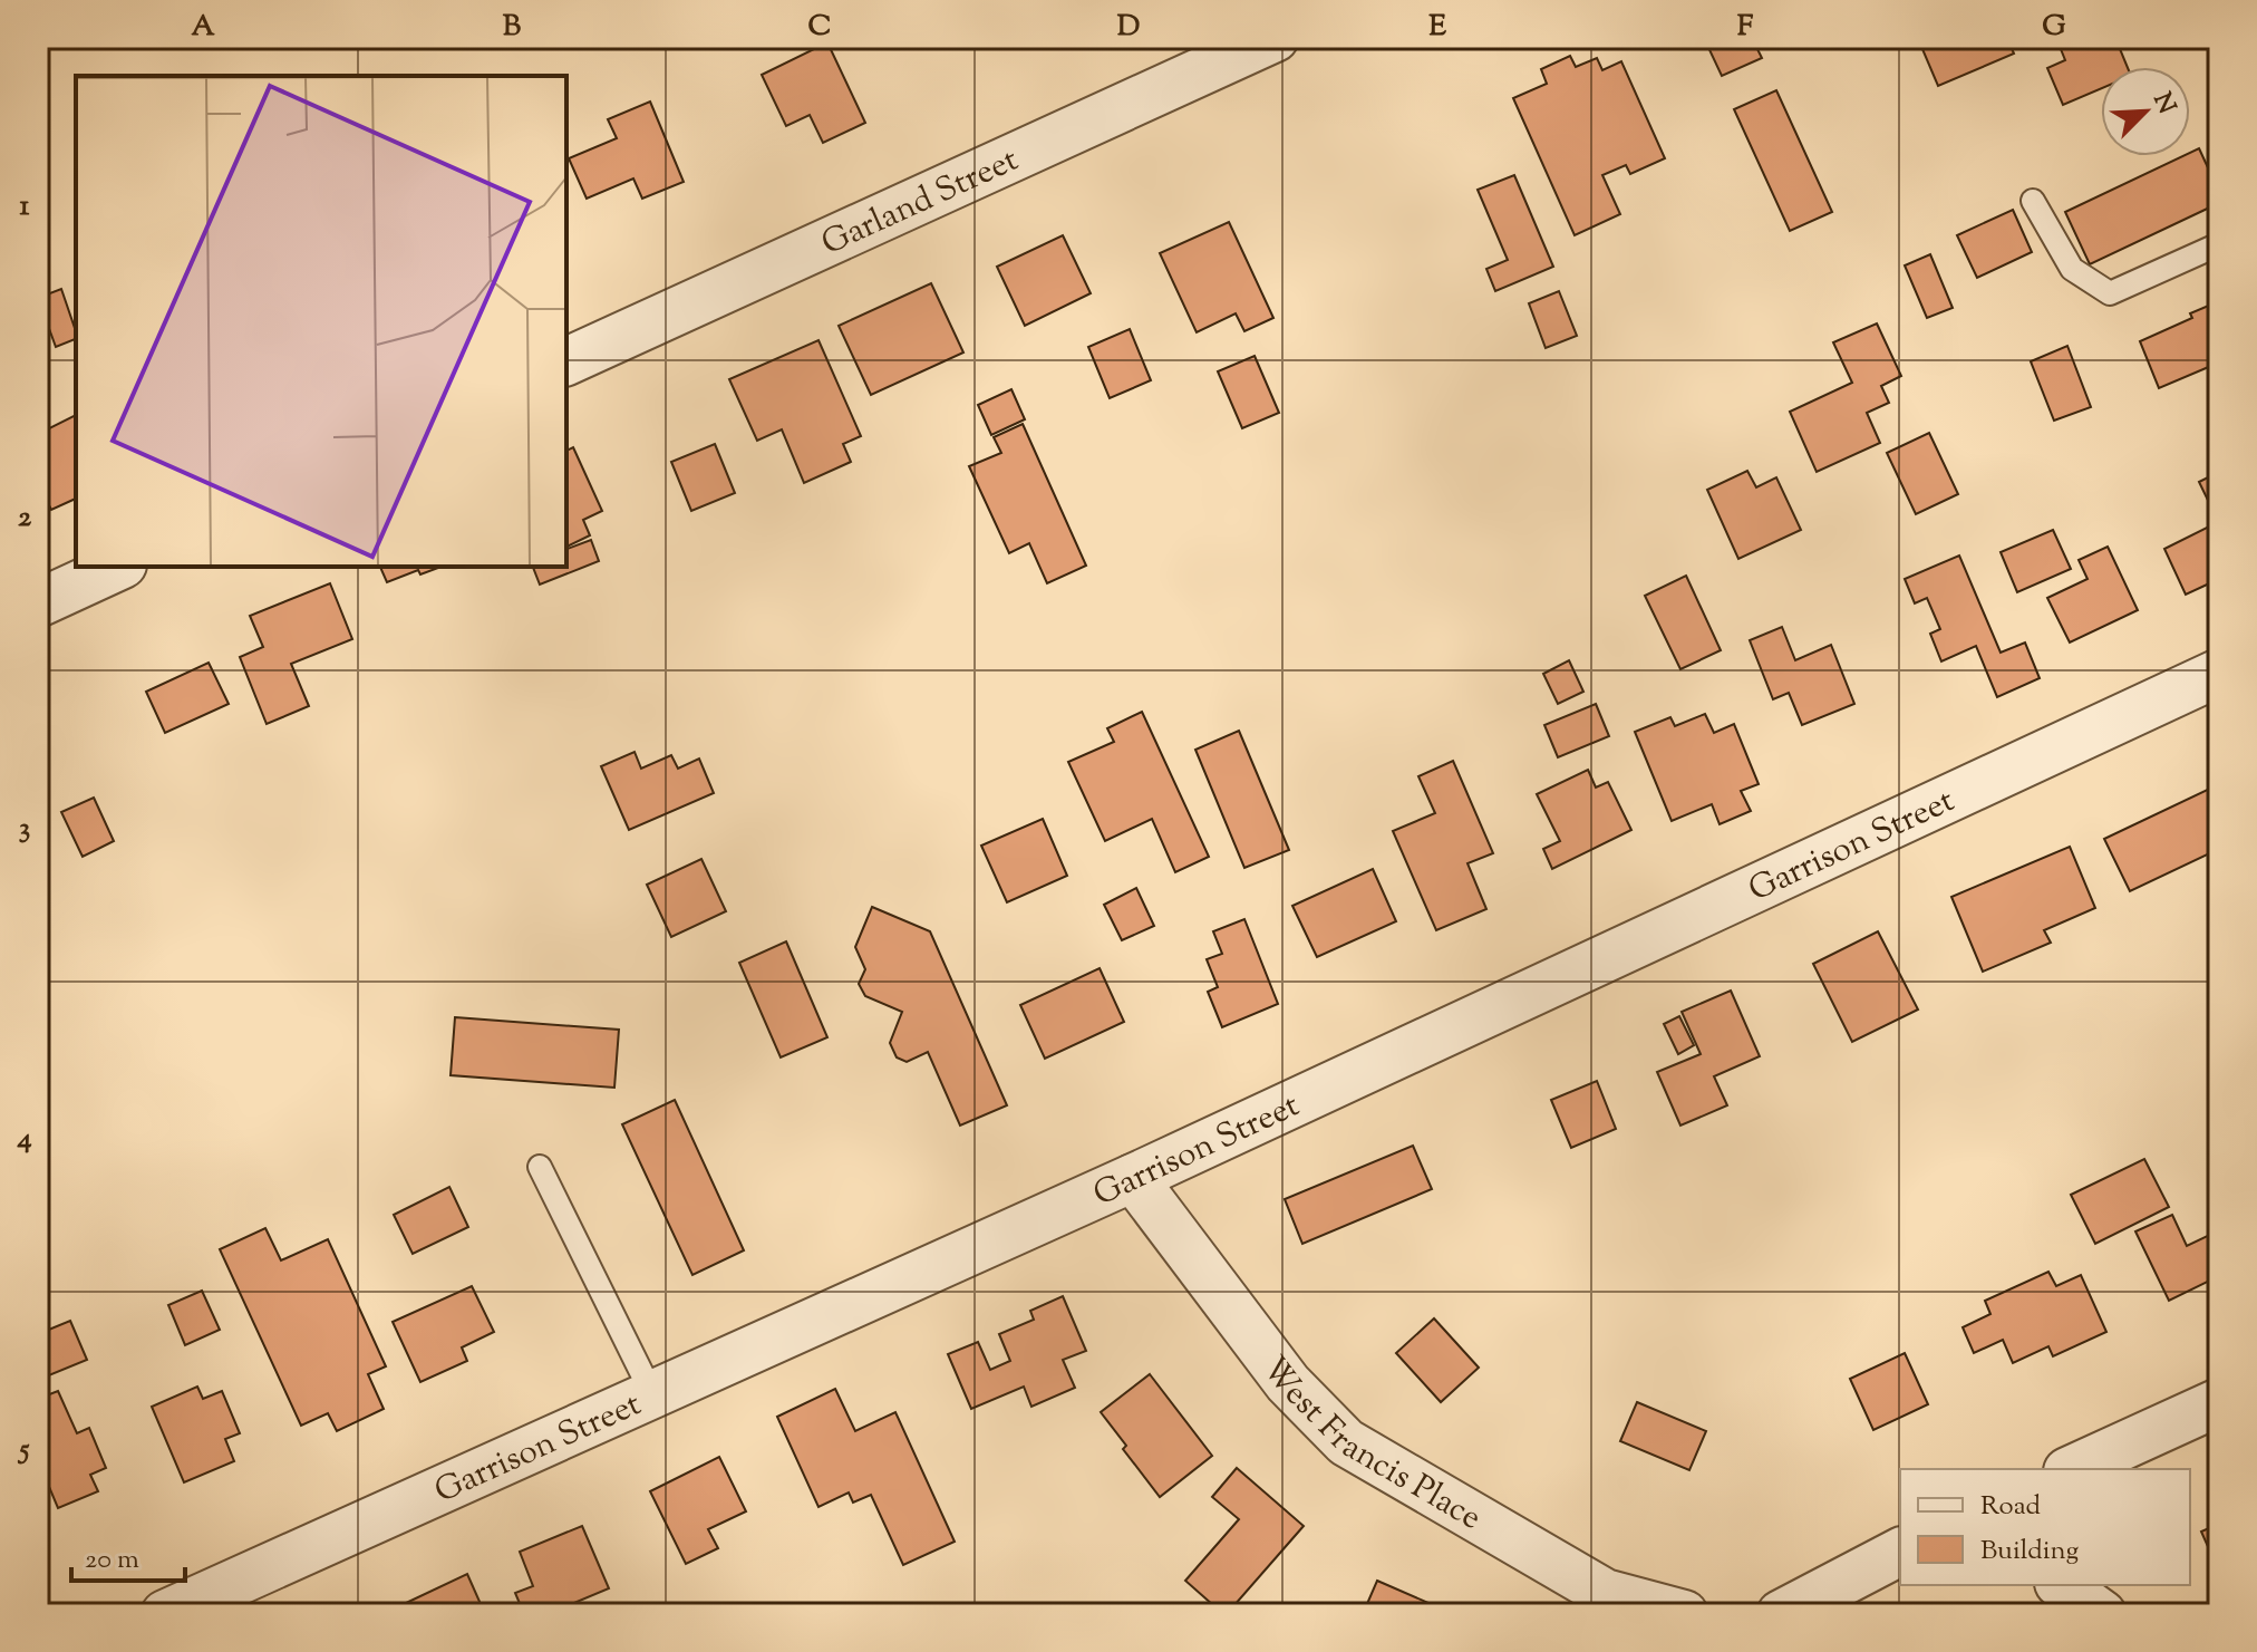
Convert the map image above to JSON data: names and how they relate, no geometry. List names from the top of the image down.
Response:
{
  "streets": {
    "street": ["Garland Street", "Garrison Street", "West Francis Place"]
  },
  "crossings": [
    ["Garrison Street", "West Francis Place"]
  ],
  "legend": ["Road", "Building"],
  "scale_bar": "20 m",
  "north": "top right",
  "grid": {
    "columns": [
      "A",
      "B",
      "C",
      "D",
      "E",
      "F",
      "G"
    ],
    "rows": [
      "1",
      "2",
      "3",
      "4",
      "5"
    ]
  }
}
